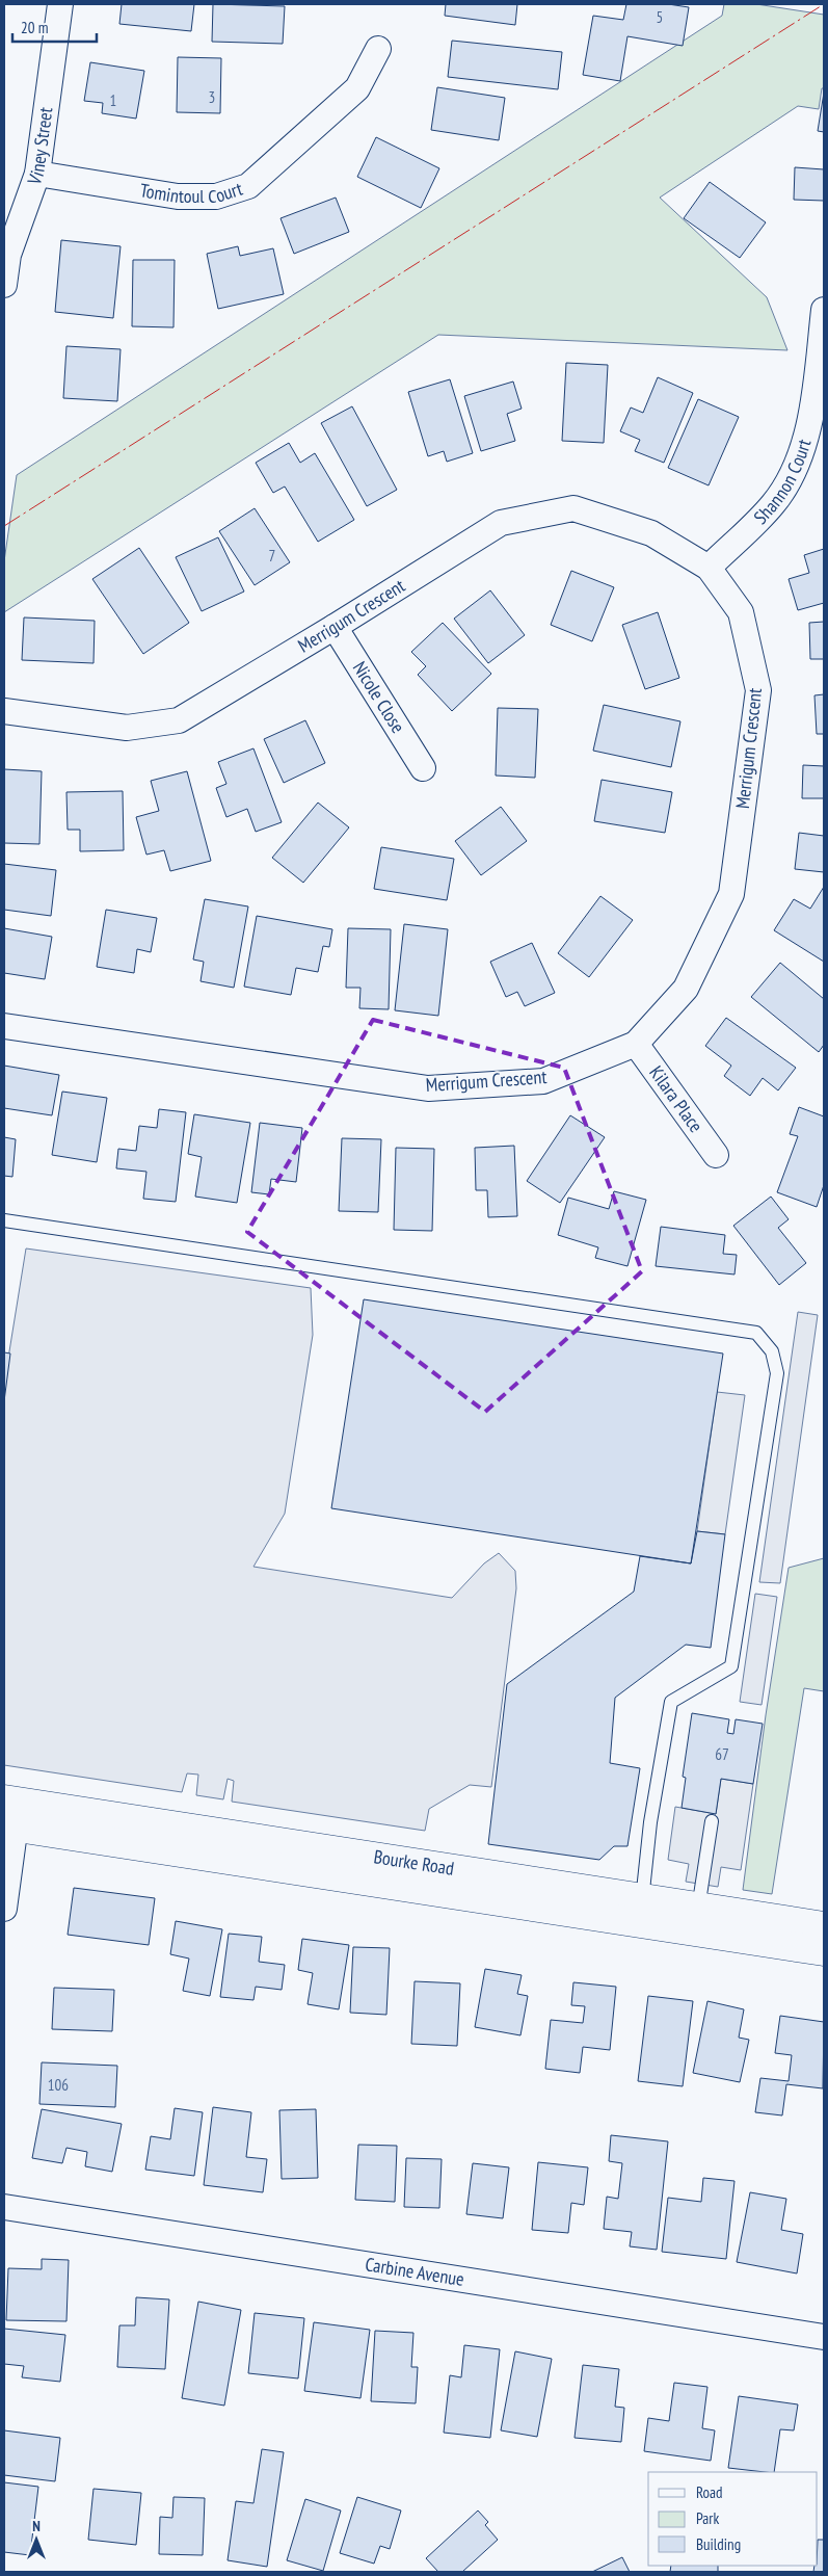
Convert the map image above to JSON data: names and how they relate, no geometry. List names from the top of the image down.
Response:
{
  "streets": {
    "main road": ["Bourke Road"],
    "street": [
      "Viney Street",
      "Tomintoul Court",
      "Shannon Court",
      "Merrigum Crescent",
      "Nicole Close",
      "Kilara Place",
      "Carbine Avenue"
    ]
  },
  "crossings": [
    ["Viney Street", "Tomintoul Court"],
    ["Shannon Court", "Merrigum Crescent"],
    ["Merrigum Crescent", "Nicole Close"],
    ["Merrigum Crescent", "Kilara Place"]
  ],
  "house_numbers": [
    "5",
    "3",
    "1",
    "7",
    "67",
    "106"
  ],
  "legend": ["Road", "Park", "Building"],
  "scale_bar": "20 m",
  "north": "top"
}
